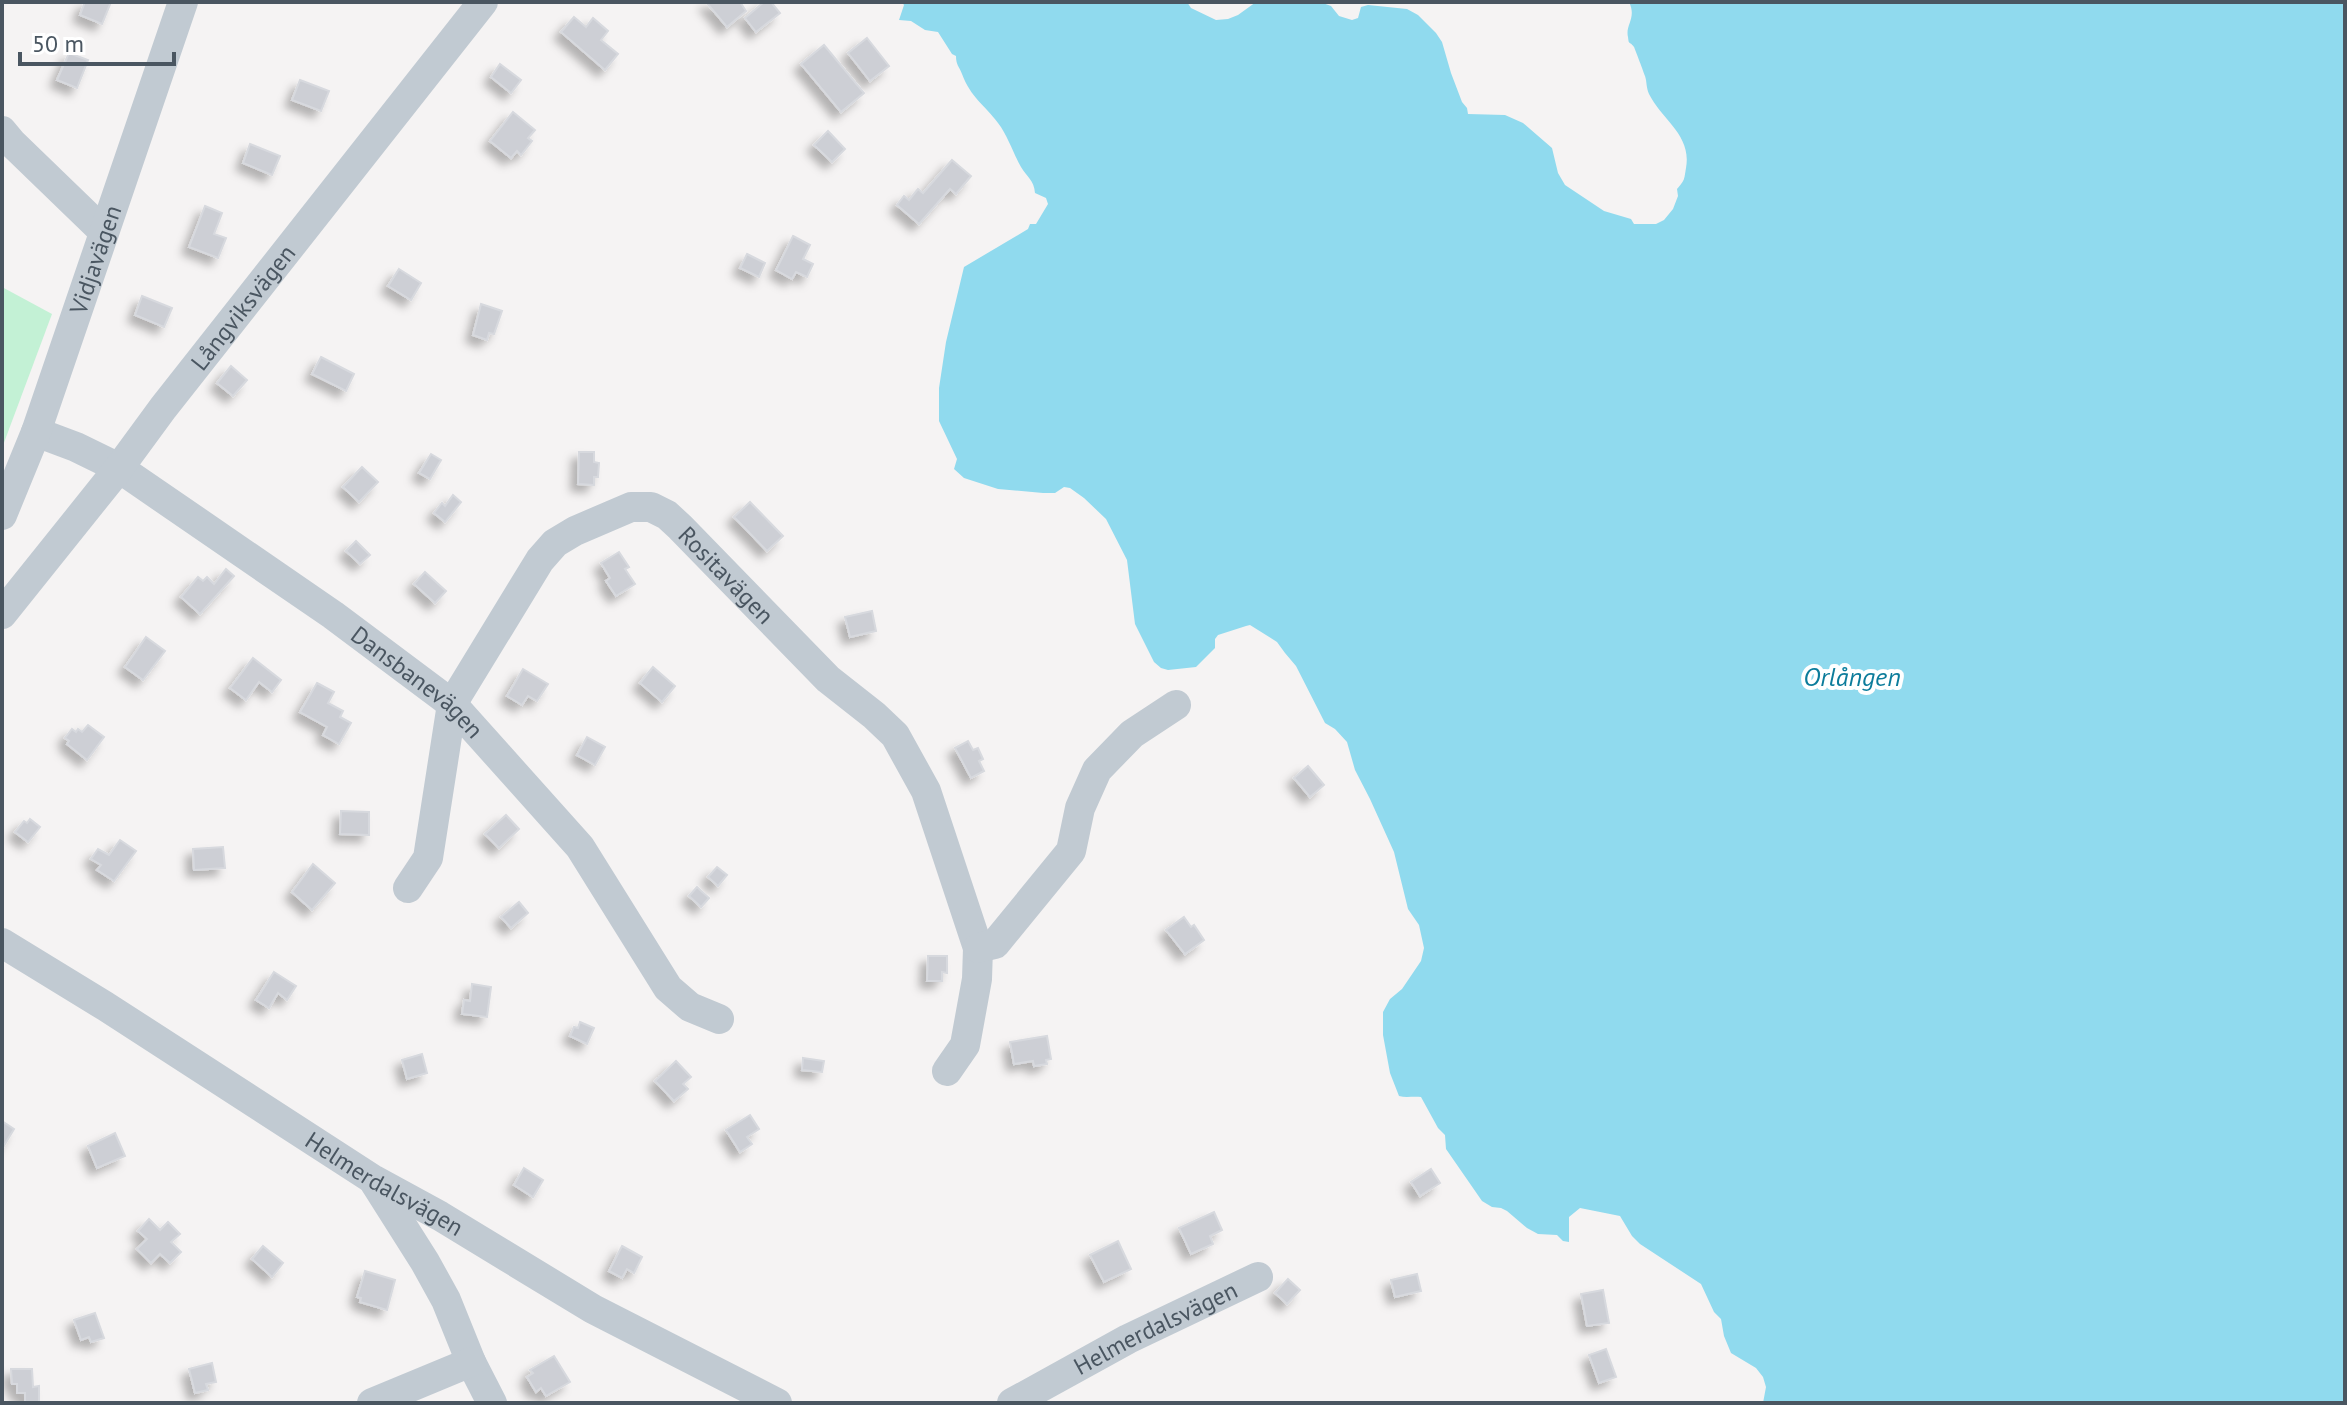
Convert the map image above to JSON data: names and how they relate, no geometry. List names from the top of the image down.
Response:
{
  "streets": {
    "street": [
      "Vidjavägen",
      "Långviksvägen",
      "Rositavägen",
      "Dansbanevägen",
      "Helmerdalsvägen"
    ]
  },
  "crossings": [
    ["Vidjavägen", "Dansbanevägen"],
    ["Långviksvägen", "Dansbanevägen"],
    ["Rositavägen", "Dansbanevägen"]
  ],
  "water": ["Orlången"],
  "scale_bar": "50 m"
}
